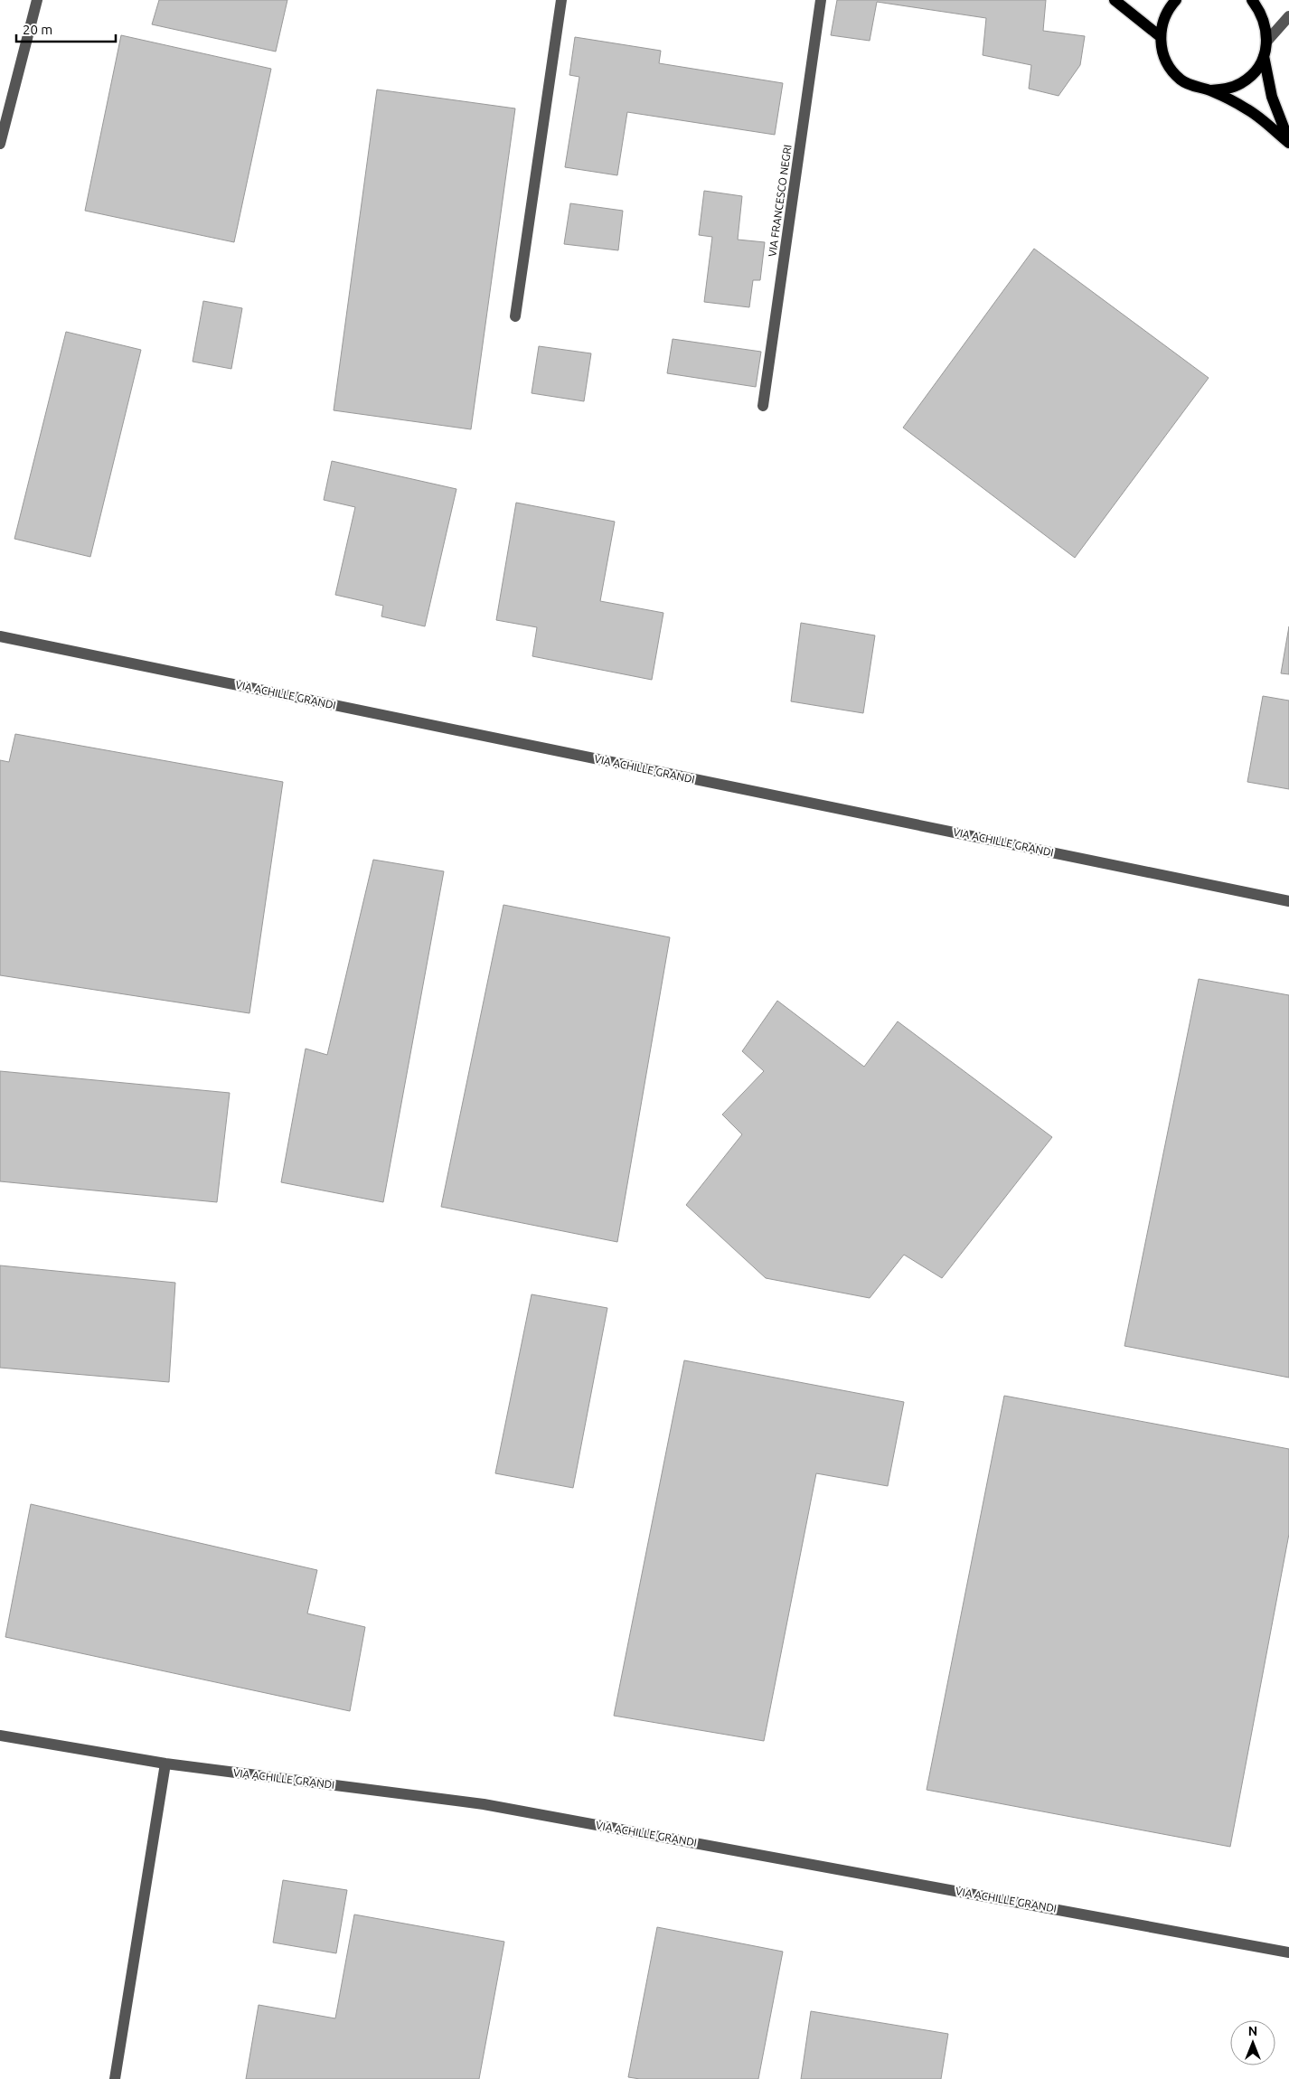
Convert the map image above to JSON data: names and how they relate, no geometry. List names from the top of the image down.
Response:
{
  "streets": {
    "street": ["VIA FRANCESCO NEGRI", "VIA ACHILLE GRANDI"]
  },
  "scale_bar": "20 m",
  "north": "top"
}
